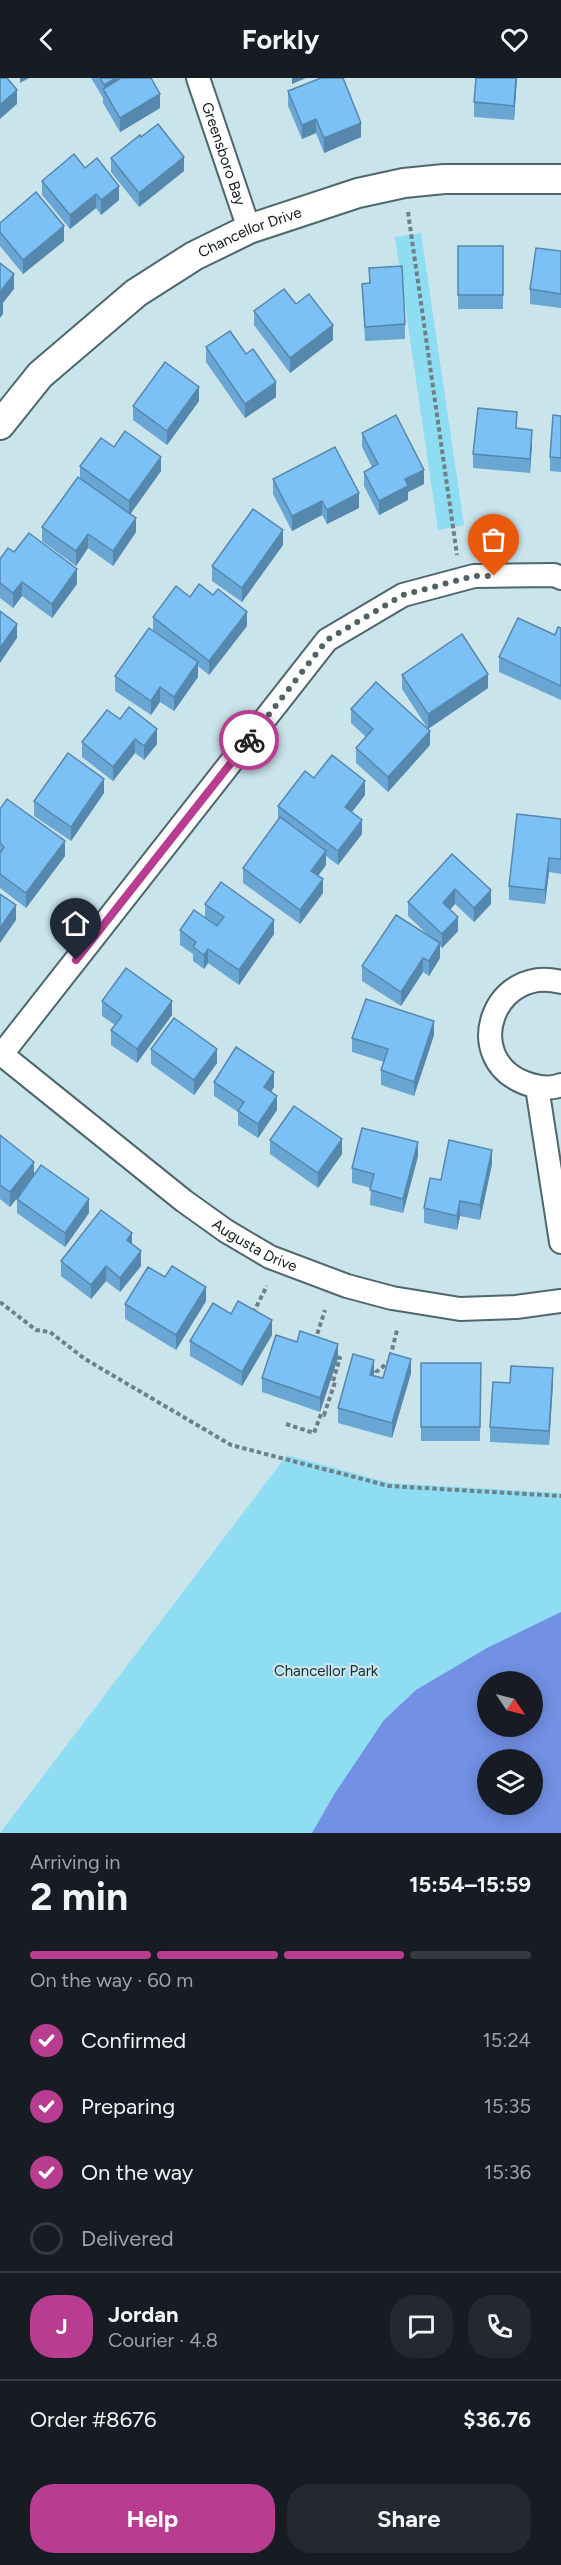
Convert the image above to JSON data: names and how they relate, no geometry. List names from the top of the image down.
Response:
{
  "streets": {
    "street": ["Greensboro Bay", "Chancellor Drive", "Augusta Drive"]
  },
  "crossings": [
    ["Greensboro Bay", "Chancellor Drive"]
  ],
  "parks": ["Chancellor Park"],
  "north": "bottom right",
  "page": {
    "header": "Forkly",
    "heading": ["2 min", "Arriving in", "15:54–15:59"],
    "panel": [
      "Jordan",
      "Courier · 4.8",
      "Order #8676",
      "$36.76"
    ],
    "bar": "On the way · 60 m",
    "list": [
      ["Confirmed", "15:24"],
      ["Preparing", "15:35"],
      ["On the way", "15:36"],
      "Delivered"
    ],
    "round": "J",
    "buttons": ["Help", "Share"]
  }
}
